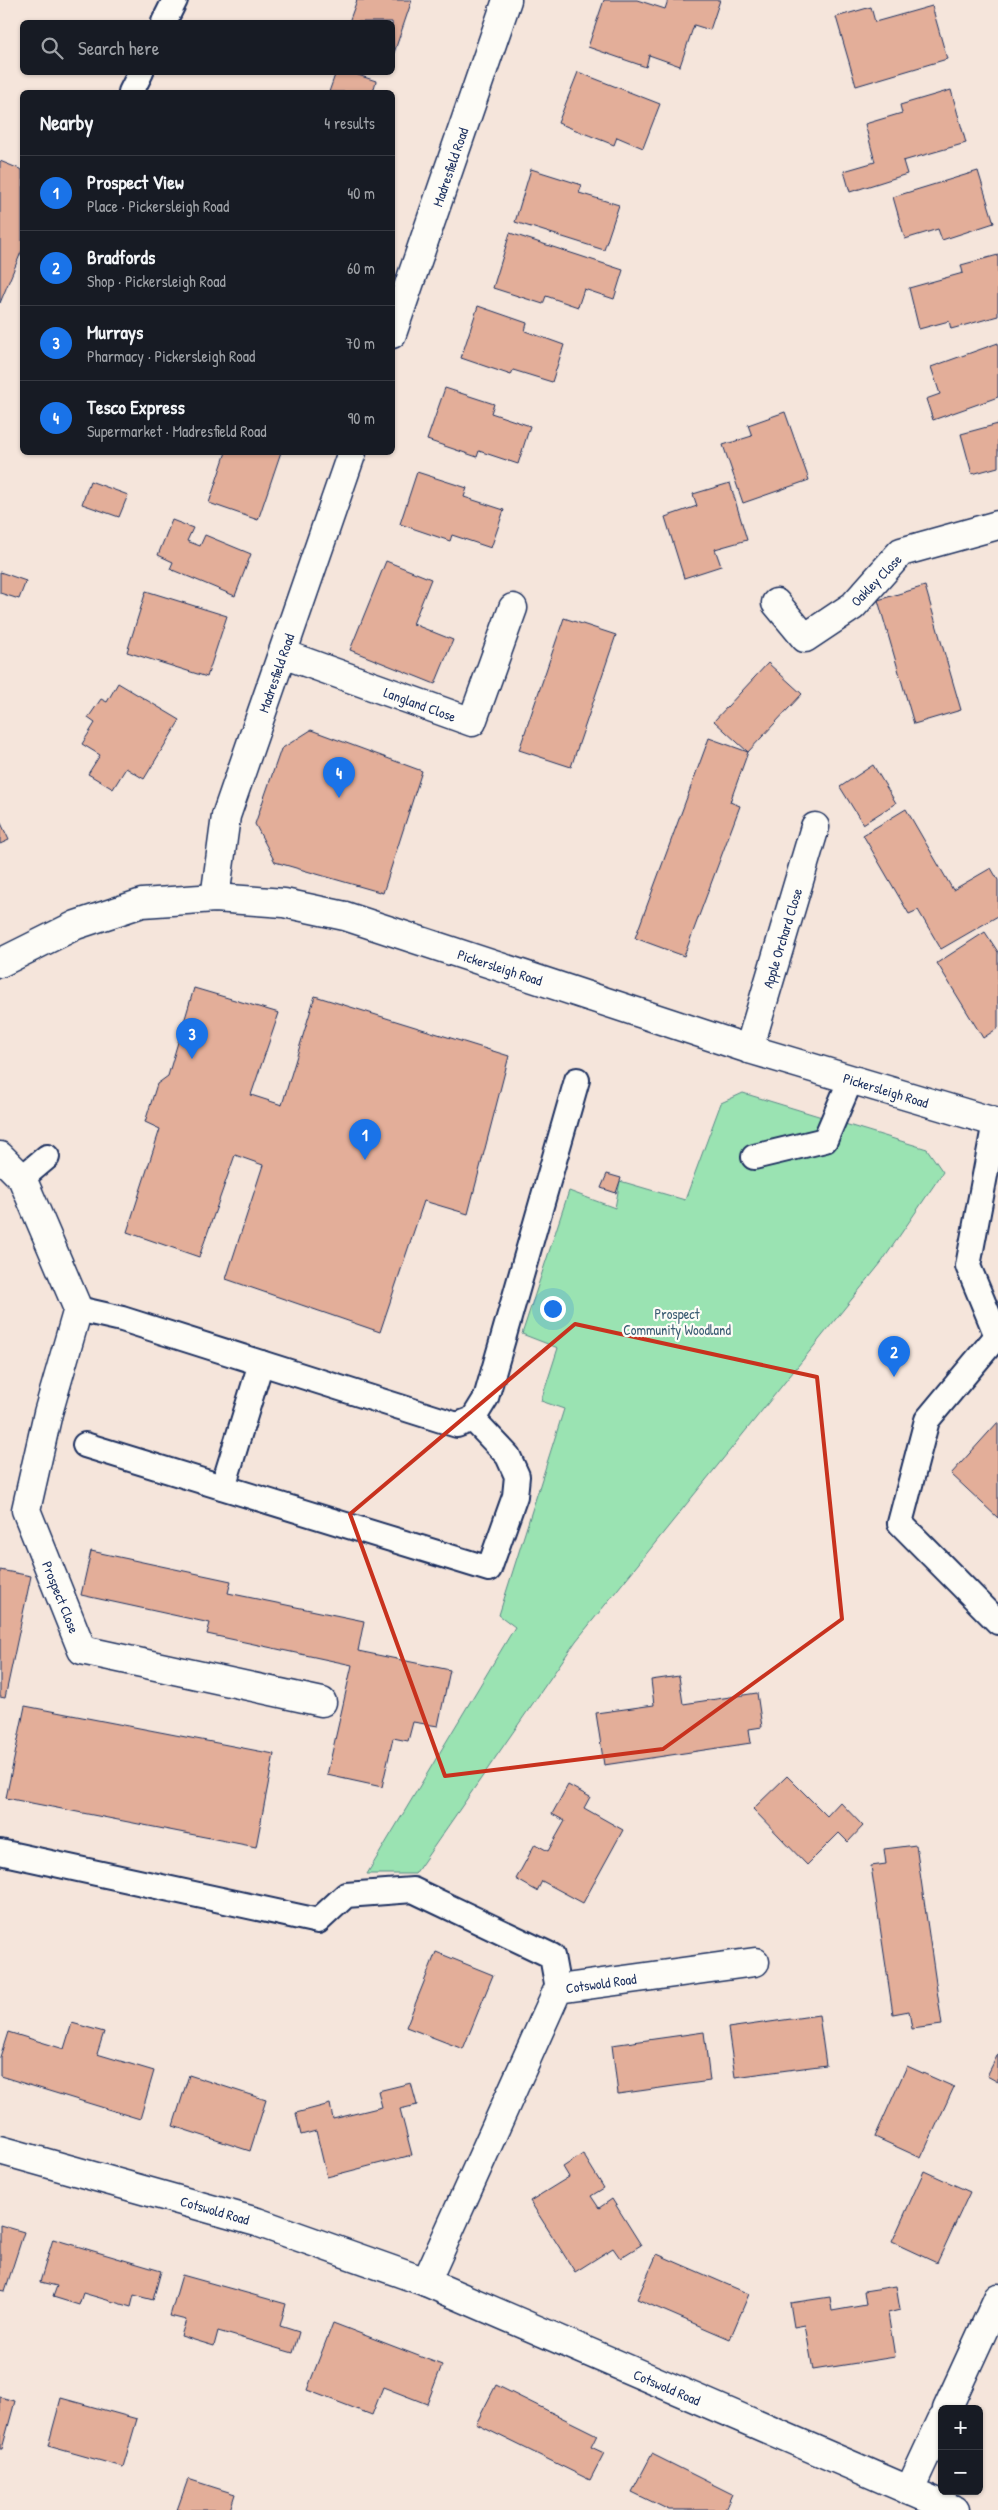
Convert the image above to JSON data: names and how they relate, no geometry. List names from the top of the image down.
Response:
{
  "streets": {
    "street": [
      "Madresfield Road",
      "Oakley Close",
      "Langland Close",
      "Apple Orchard Close",
      "Pickersleigh Road",
      "Prospect Close",
      "Cotswold Road"
    ]
  },
  "crossings": [
    ["Madresfield Road", "Langland Close"],
    ["Madresfield Road", "Pickersleigh Road"],
    ["Apple Orchard Close", "Pickersleigh Road"]
  ],
  "parks": ["Prospect Community Woodland"],
  "page": {
    "search": "Search here",
    "heading": ["Nearby", "4 results"],
    "list": [
      {
        "mark": "1",
        "name": "Prospect View",
        "note": "Place · Pickersleigh Road",
        "value": "40 m"
      },
      {
        "mark": "2",
        "name": "Bradfords",
        "note": "Shop · Pickersleigh Road",
        "value": "60 m"
      },
      {
        "mark": "3",
        "name": "Murrays",
        "note": "Pharmacy · Pickersleigh Road",
        "value": "70 m"
      },
      {
        "mark": "4",
        "name": "Tesco Express",
        "note": "Supermarket · Madresfield Road",
        "value": "90 m"
      }
    ],
    "pins": [
      "4",
      "3",
      "1",
      "2"
    ],
    "map_buttons": ["+", "−"]
  }
}
